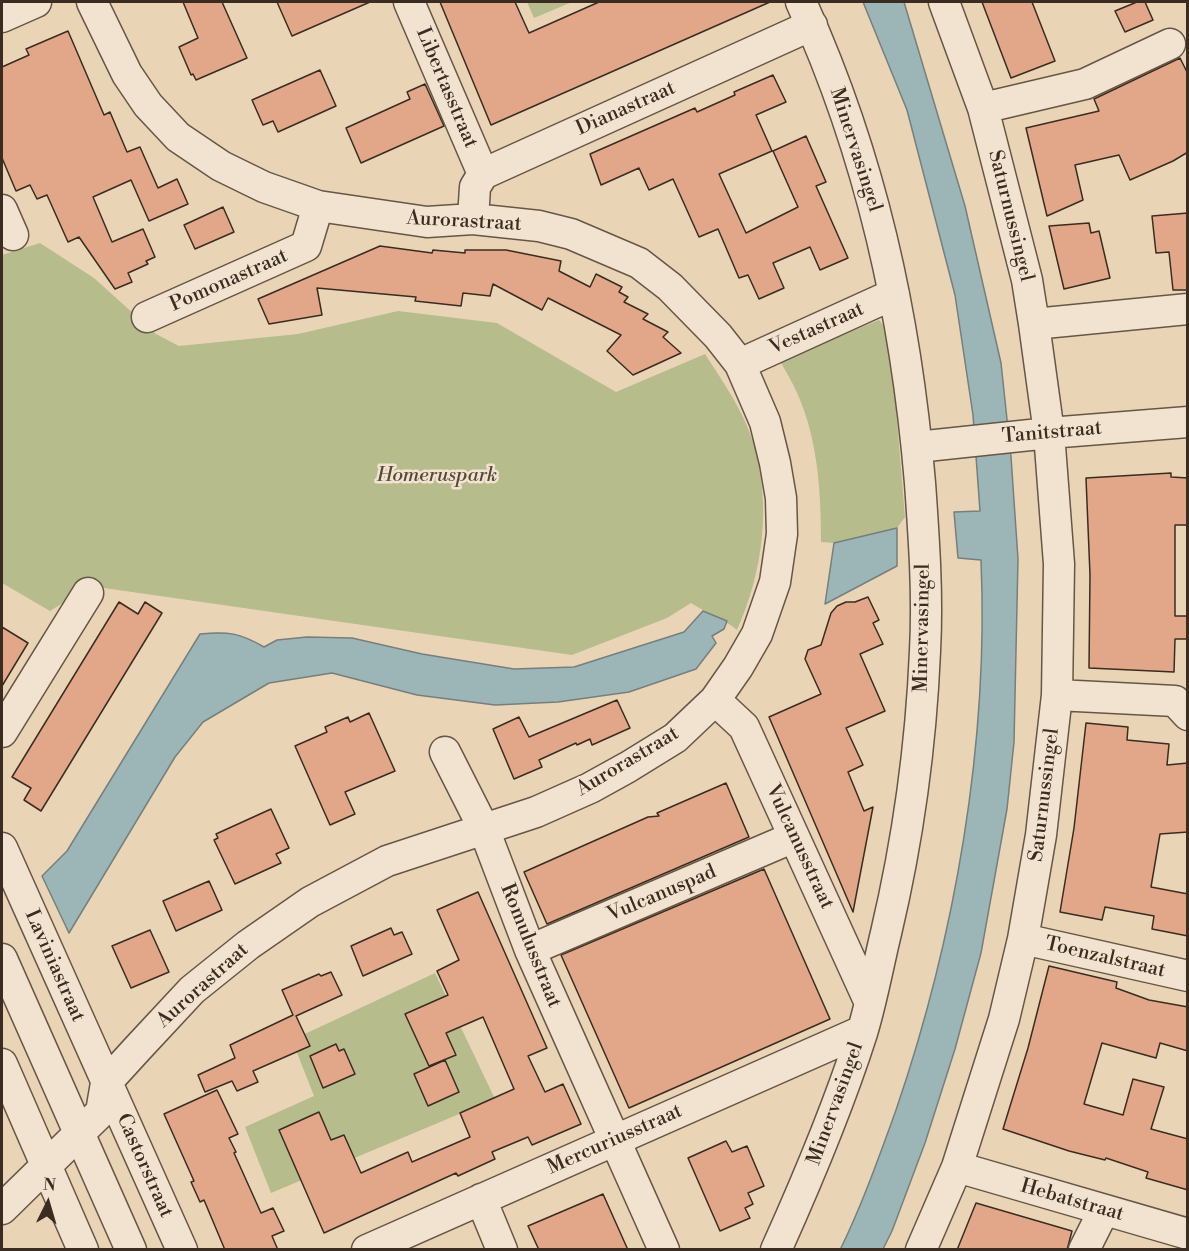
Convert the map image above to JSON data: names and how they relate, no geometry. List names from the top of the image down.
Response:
{
  "streets": {
    "street": [
      "Libertasstraat",
      "Dianastraat",
      "Minervasingel",
      "Saturnussingel",
      "Aurorastraat",
      "Pomonastraat",
      "Vestastraat",
      "Tanitstraat",
      "Vulcanusstraat",
      "Vulcanuspad",
      "Romulusstraat",
      "Toenzalstraat",
      "Laviniastraat",
      "Mercuriusstraat",
      "Castorstraat",
      "Hebatstraat"
    ]
  },
  "crossings": [
    ["Libertasstraat", "Dianastraat"],
    ["Dianastraat", "Minervasingel"],
    ["Minervasingel", "Vestastraat"],
    ["Minervasingel", "Tanitstraat"],
    ["Minervasingel", "Vulcanusstraat"],
    ["Minervasingel", "Mercuriusstraat"],
    ["Saturnussingel", "Tanitstraat"],
    ["Saturnussingel", "Toenzalstraat"],
    ["Saturnussingel", "Hebatstraat"],
    ["Aurorastraat", "Pomonastraat"],
    ["Aurorastraat", "Vestastraat"],
    ["Aurorastraat", "Vulcanusstraat"],
    ["Aurorastraat", "Romulusstraat"],
    ["Aurorastraat", "Laviniastraat"],
    ["Aurorastraat", "Castorstraat"],
    ["Vulcanusstraat", "Vulcanuspad"],
    ["Vulcanusstraat", "Mercuriusstraat"],
    ["Vulcanuspad", "Romulusstraat"],
    ["Romulusstraat", "Mercuriusstraat"],
    ["Laviniastraat", "Castorstraat"]
  ],
  "parks": ["Homeruspark"],
  "north": "top"
}
